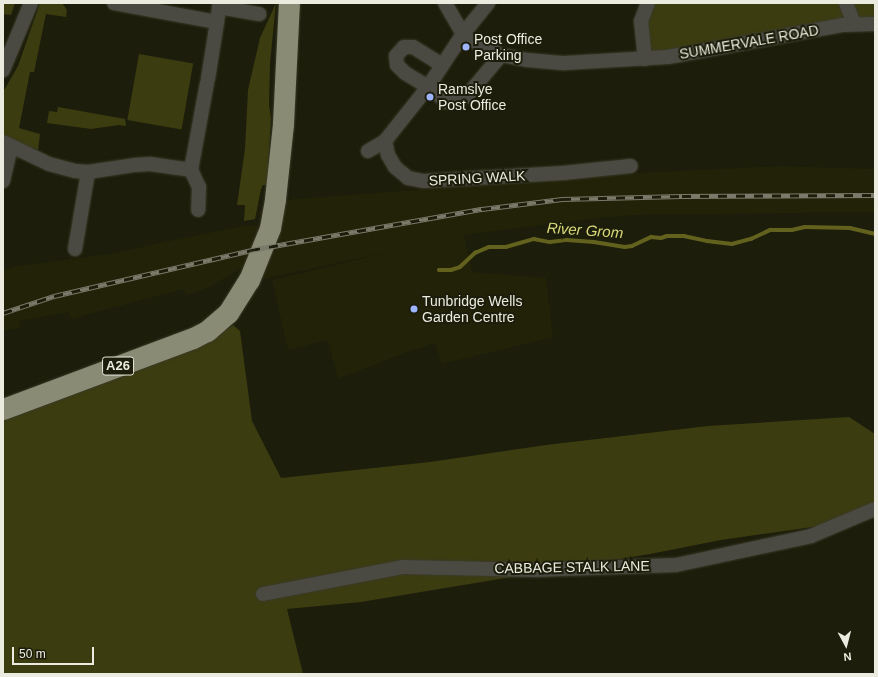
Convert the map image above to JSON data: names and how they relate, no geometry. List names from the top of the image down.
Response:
{
  "streets": {
    "highway": ["A26"],
    "street": ["SUMMERVALE ROAD", "SPRING WALK", "CABBAGE STALK LANE"]
  },
  "water": ["River Grom"],
  "places": ["Post Office Parking", "Ramslye Post Office", "Tunbridge Wells Garden Centre"],
  "scale_bar": "50 m",
  "north": "bottom"
}
